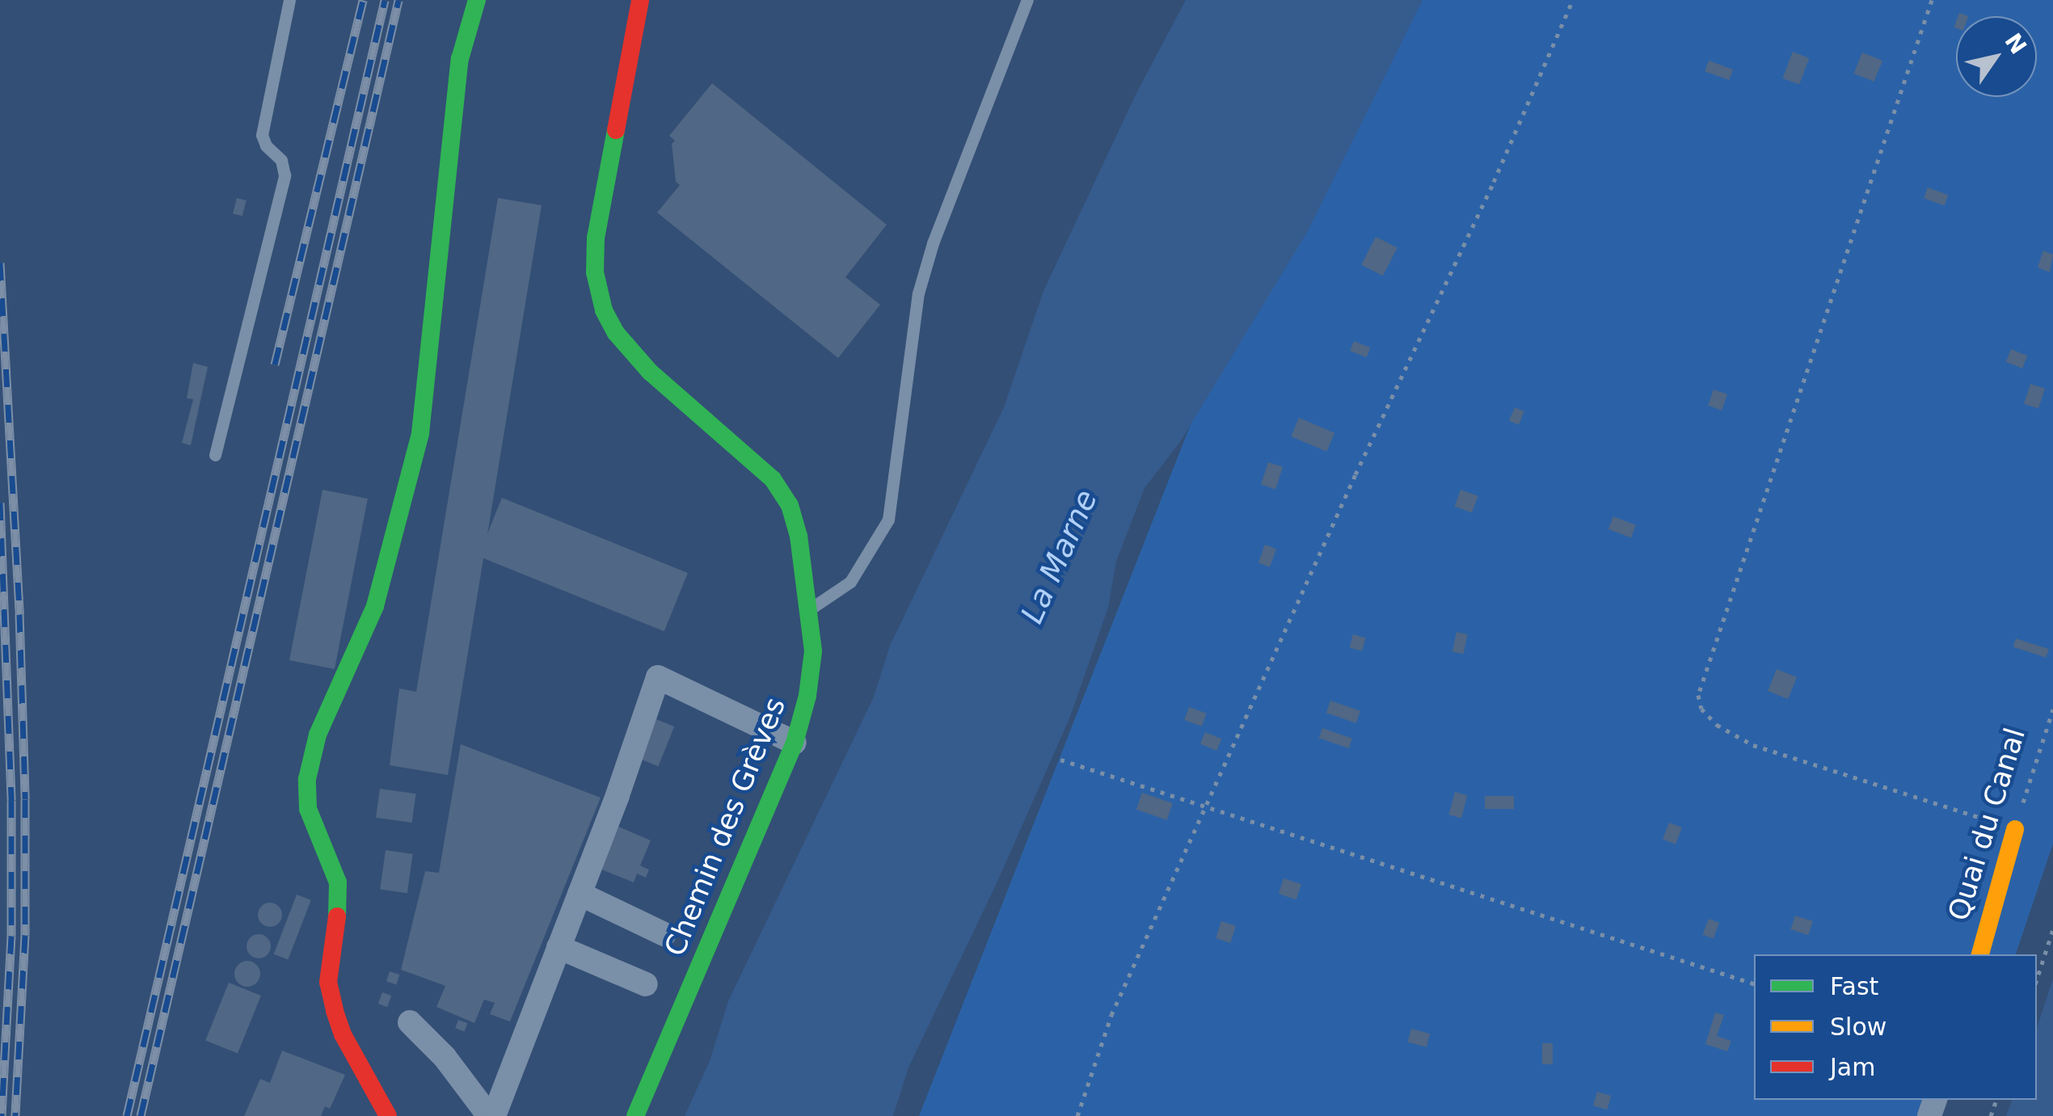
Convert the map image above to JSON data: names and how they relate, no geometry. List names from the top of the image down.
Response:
{
  "streets": {
    "street": ["Quai du Canal", "Chemin des Grèves"]
  },
  "water": ["La Marne"],
  "legend": ["Fast", "Slow", "Jam"],
  "north": "top right"
}
